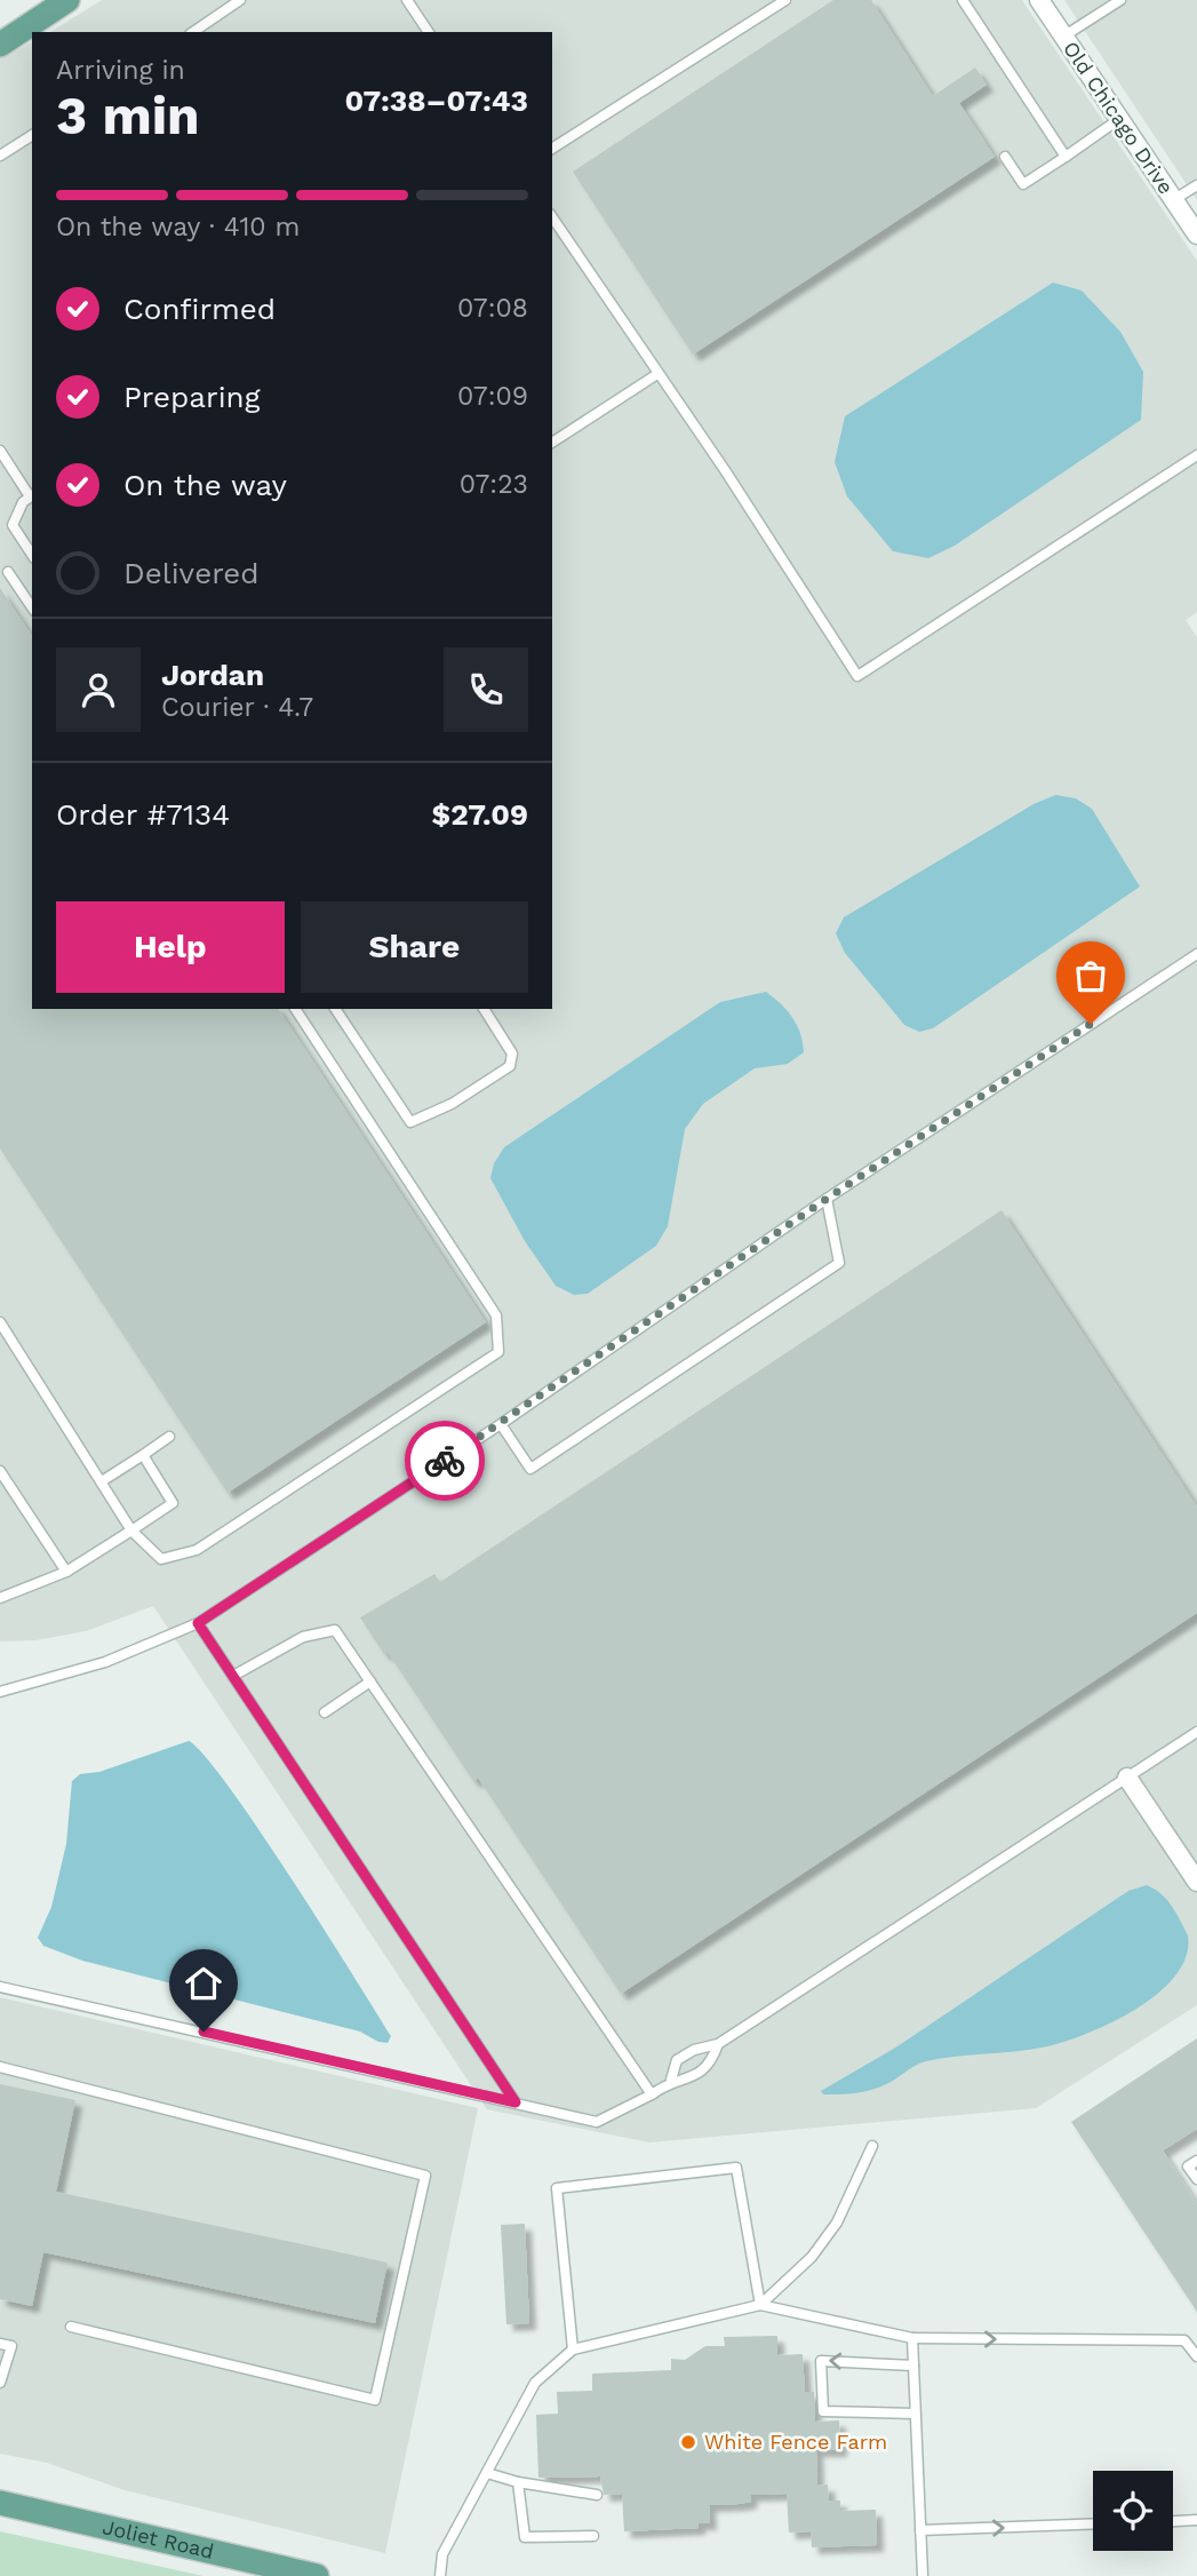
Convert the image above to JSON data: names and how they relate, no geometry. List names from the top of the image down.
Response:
{
  "streets": {
    "main road": ["Joliet Road"],
    "street": ["Old Chicago Drive"]
  },
  "places": ["White Fence Farm"],
  "page": {
    "heading": ["3 min", "Arriving in", "07:38–07:43"],
    "panel": [
      "Jordan",
      "Courier · 4.7",
      "Order #7134",
      "$27.09"
    ],
    "bar": "On the way · 410 m",
    "list": [
      ["Confirmed", "07:08"],
      ["Preparing", "07:09"],
      ["On the way", "07:23"],
      "Delivered"
    ],
    "buttons": ["Help", "Share"]
  }
}
